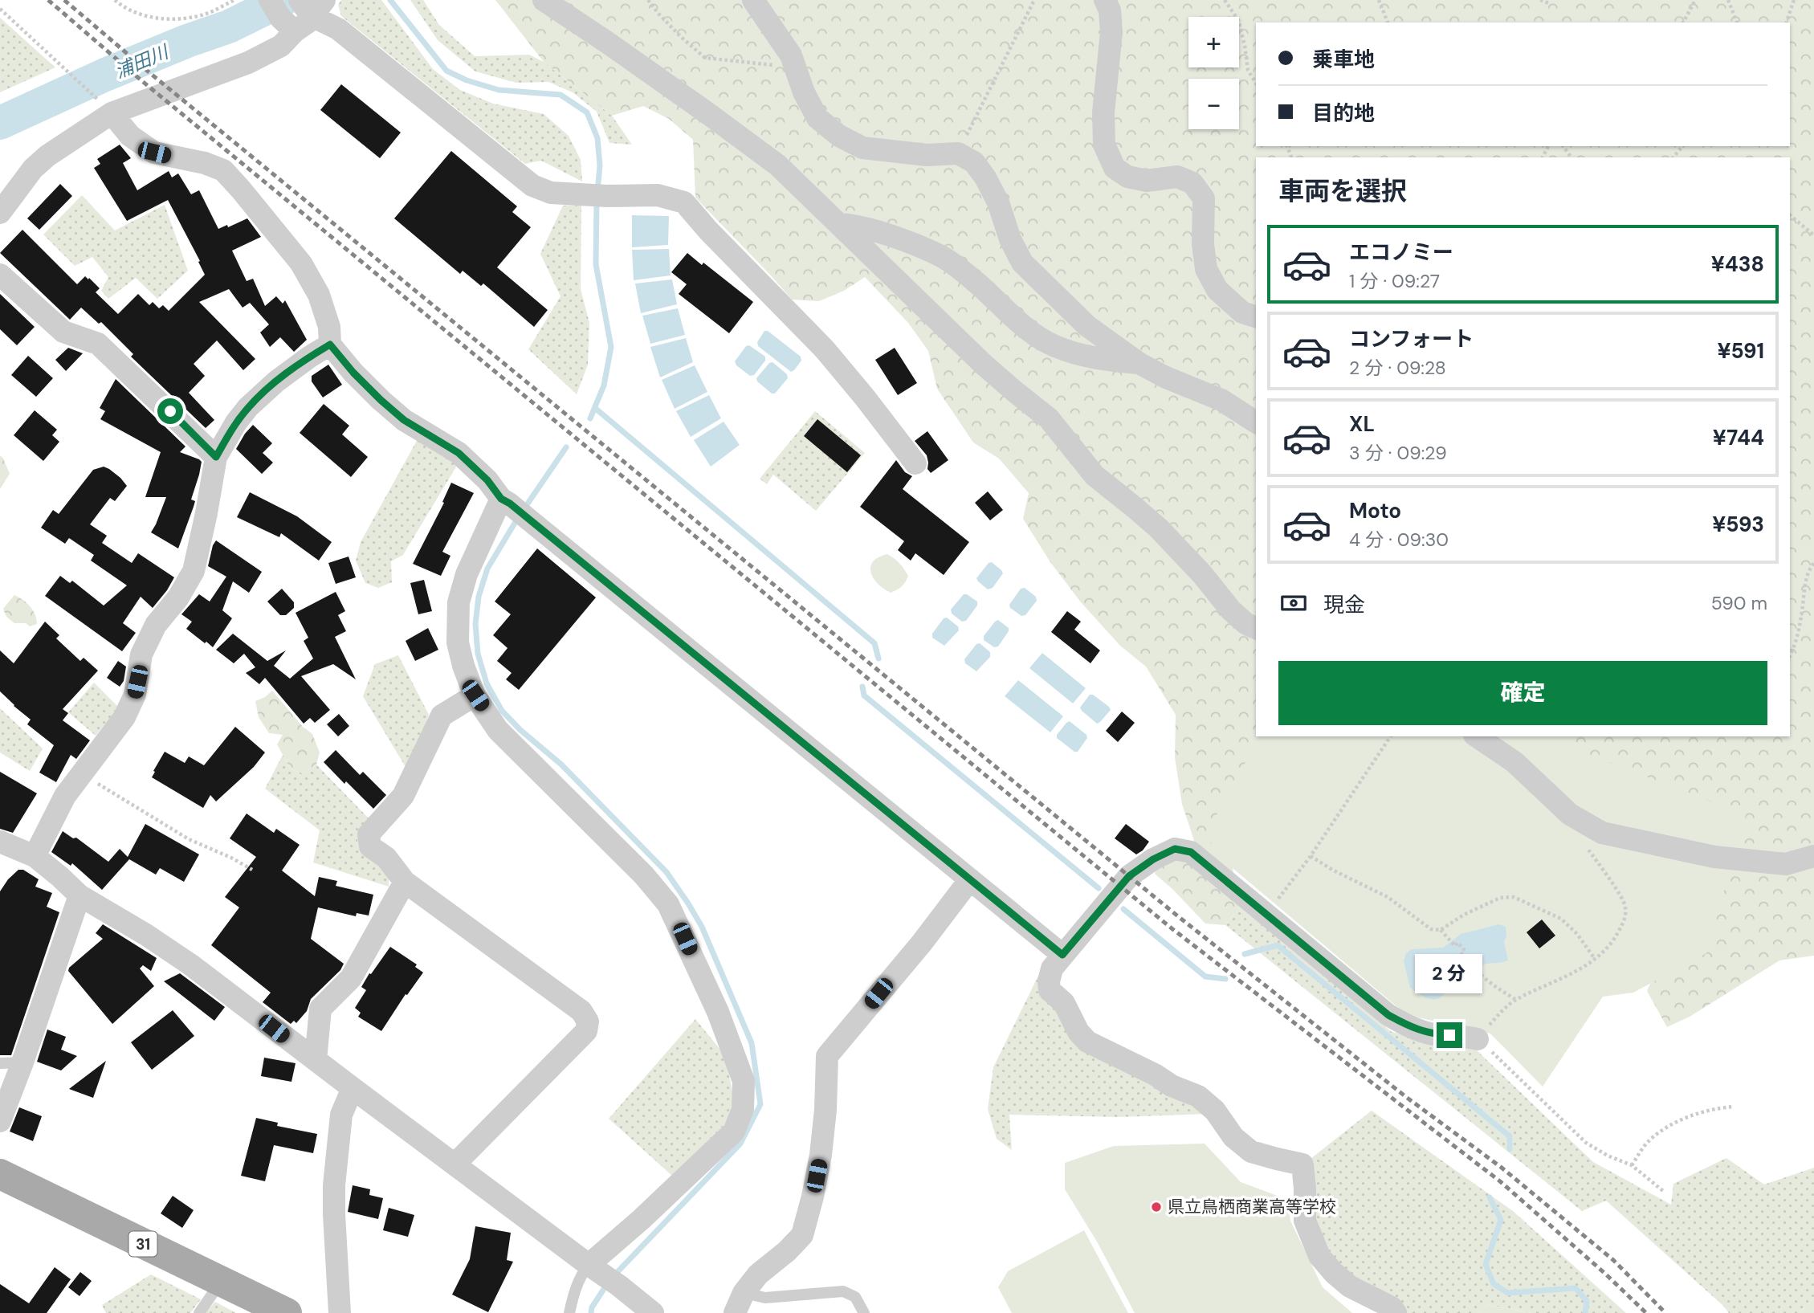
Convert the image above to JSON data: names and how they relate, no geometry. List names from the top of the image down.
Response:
{
  "streets": {
    "main road": ["31"]
  },
  "water": ["浦田川"],
  "places": ["県立鳥栖商業高等学校"],
  "page": {
    "map_buttons": ["+", "−"],
    "banner": ["乗車地", "目的地"],
    "heading": "車両を選択",
    "list": [
      {
        "name": "エコノミー",
        "note": "1 分 · 09:27",
        "value": "¥438"
      },
      {
        "name": "コンフォート",
        "note": "2 分 · 09:28",
        "value": "¥591"
      },
      {
        "name": "XL",
        "note": "3 分 · 09:29",
        "value": "¥744"
      },
      {
        "name": "Moto",
        "note": "4 分 · 09:30",
        "value": "¥593"
      }
    ],
    "pay": ["現金", "590 m"],
    "buttons": "確定",
    "bubble": "2 分"
  }
}
